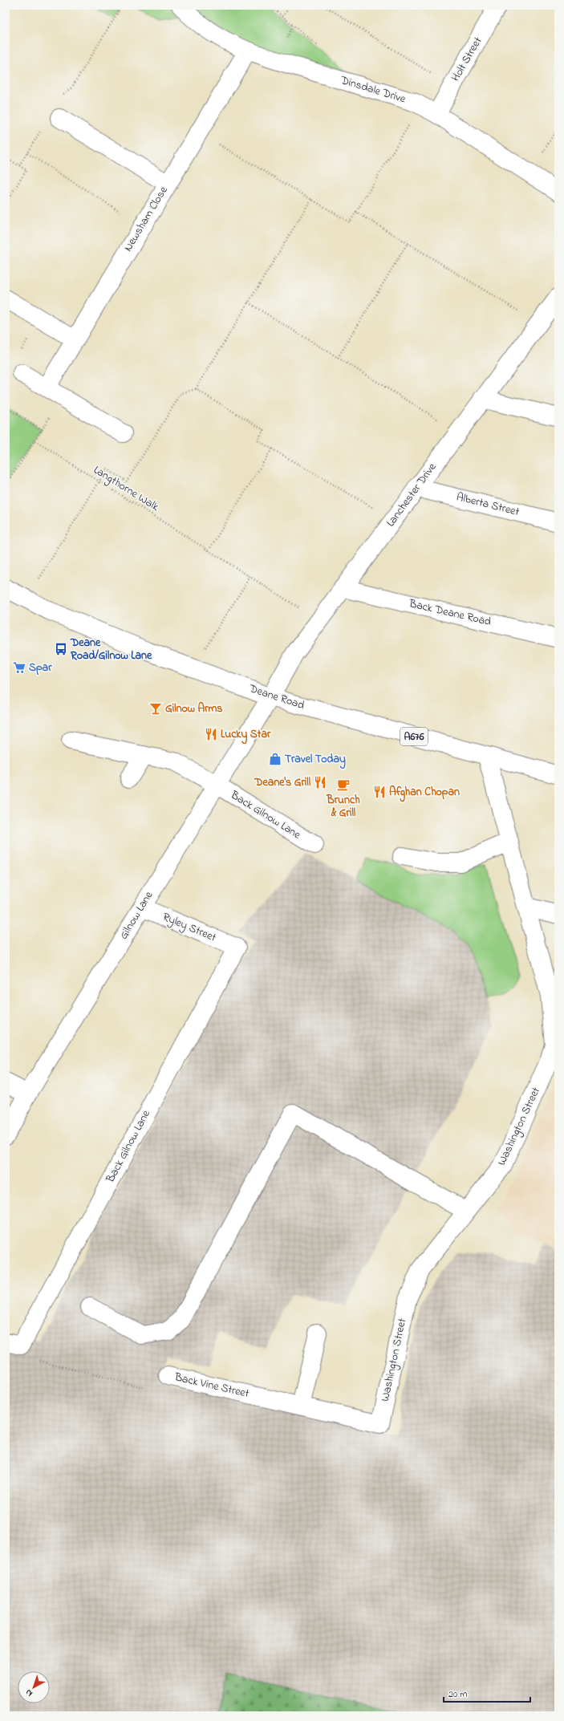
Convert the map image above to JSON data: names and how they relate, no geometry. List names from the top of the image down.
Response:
{
  "streets": {
    "street": [
      "Holt Street",
      "Dinsdale Drive",
      "Newsham Close",
      "Lanchester Drive",
      "Alberta Street",
      "Back Deane Road",
      "Deane Road",
      "A676",
      "Back Gilnow Lane",
      "Gilnow Lane",
      "Ryley Street",
      "Washington Street",
      "Back Vine Street"
    ],
    "path": ["Langthorne Walk"]
  },
  "crossings": [
    ["Holt Street", "Dinsdale Drive"],
    ["Dinsdale Drive", "Newsham Close"],
    ["Langthorne Walk", "Lanchester Drive"],
    ["Lanchester Drive", "Alberta Street"],
    ["Lanchester Drive", "Back Deane Road"],
    ["Lanchester Drive", "Deane Road"],
    ["Lanchester Drive", "Gilnow Lane"],
    ["Deane Road", "Gilnow Lane"],
    ["Deane Road", "Washington Street"],
    ["Back Gilnow Lane", "Gilnow Lane"],
    ["Back Gilnow Lane", "Ryley Street"],
    ["Back Gilnow Lane", "Back Vine Street"],
    ["Gilnow Lane", "Ryley Street"],
    ["Washington Street", "Back Vine Street"]
  ],
  "places": {
    "bus stop": ["Deane Road/Gilnow Lane"],
    "supermarket": ["Spar"],
    "bar": ["Gilnow Arms"],
    "restaurant": ["Lucky Star", "Deane's Grill", "Afghan Chopan"],
    "shop": ["Travel Today"],
    "cafe": ["Brunch & Grill"]
  },
  "scale_bar": "20 m",
  "north": "bottom left"
}
